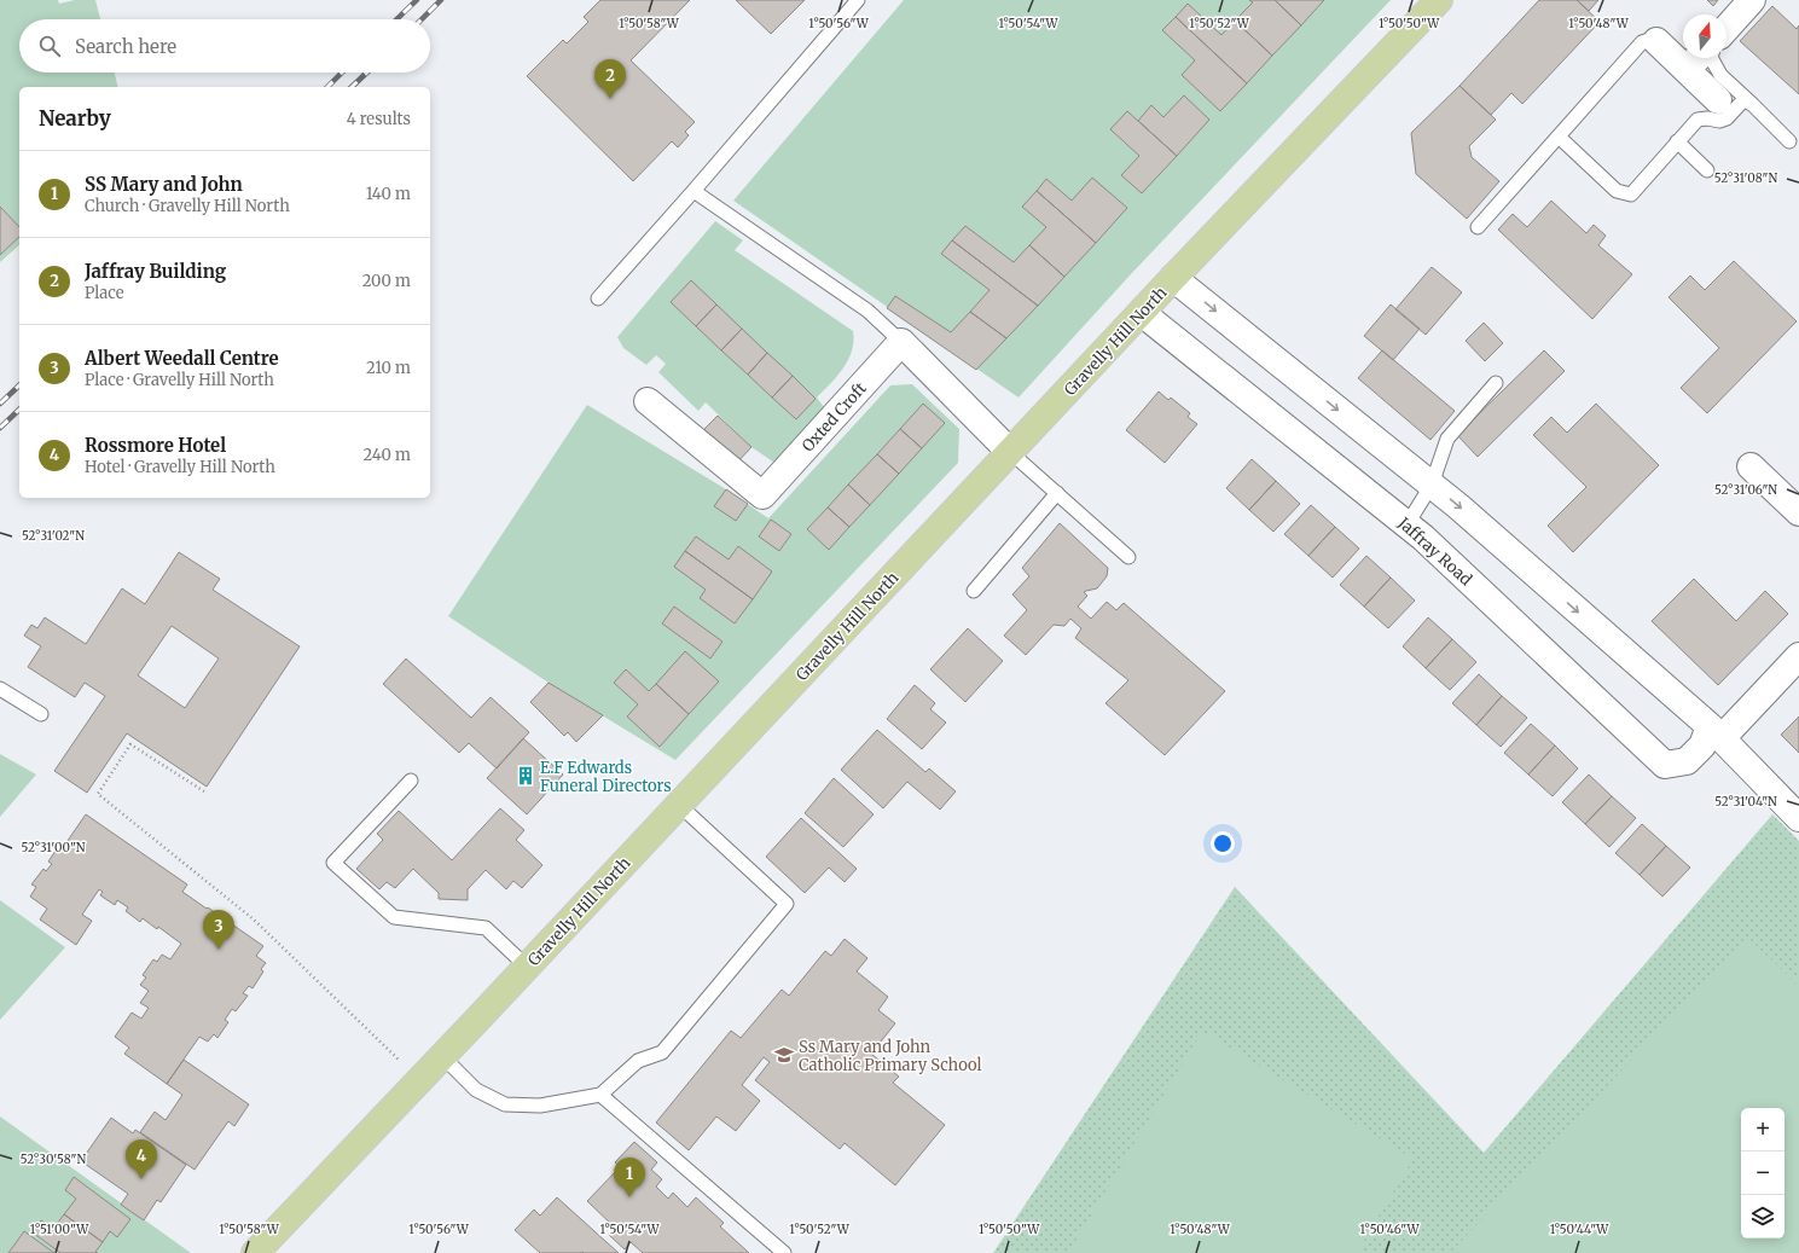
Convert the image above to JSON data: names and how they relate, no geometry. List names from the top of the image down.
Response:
{
  "streets": {
    "main road": ["Gravelly Hill North"],
    "street": ["Oxted Croft", "Jaffray Road"]
  },
  "crossings": [
    ["Gravelly Hill North", "Jaffray Road"]
  ],
  "places": {
    "building": ["E.F Edwards Funeral Directors"],
    "school or university": ["Ss Mary and John Catholic Primary School"]
  },
  "north": "top",
  "page": {
    "search": "Search here",
    "pins": [
      "2",
      "3",
      "4",
      "1"
    ],
    "heading": ["Nearby", "4 results"],
    "list": [
      {
        "mark": "1",
        "name": "SS Mary and John",
        "note": "Church · Gravelly Hill North",
        "value": "140 m"
      },
      {
        "mark": "2",
        "name": "Jaffray Building",
        "note": "Place",
        "value": "200 m"
      },
      {
        "mark": "3",
        "name": "Albert Weedall Centre",
        "note": "Place · Gravelly Hill North",
        "value": "210 m"
      },
      {
        "mark": "4",
        "name": "Rossmore Hotel",
        "note": "Hotel · Gravelly Hill North",
        "value": "240 m"
      }
    ],
    "map_buttons": ["+", "−"]
  },
  "coordinates": [
    "1°50'58\"W",
    "1°50'56\"W",
    "1°50'54\"W",
    "1°50'52\"W",
    "1°50'50\"W",
    "1°50'48\"W",
    "52°31'08\"N",
    "52°31'06\"N",
    "52°31'02\"N",
    "52°31'04\"N",
    "52°31'00\"N",
    "52°30'58\"N",
    "1°51'00\"W",
    "1°50'46\"W",
    "1°50'44\"W"
  ]
}
